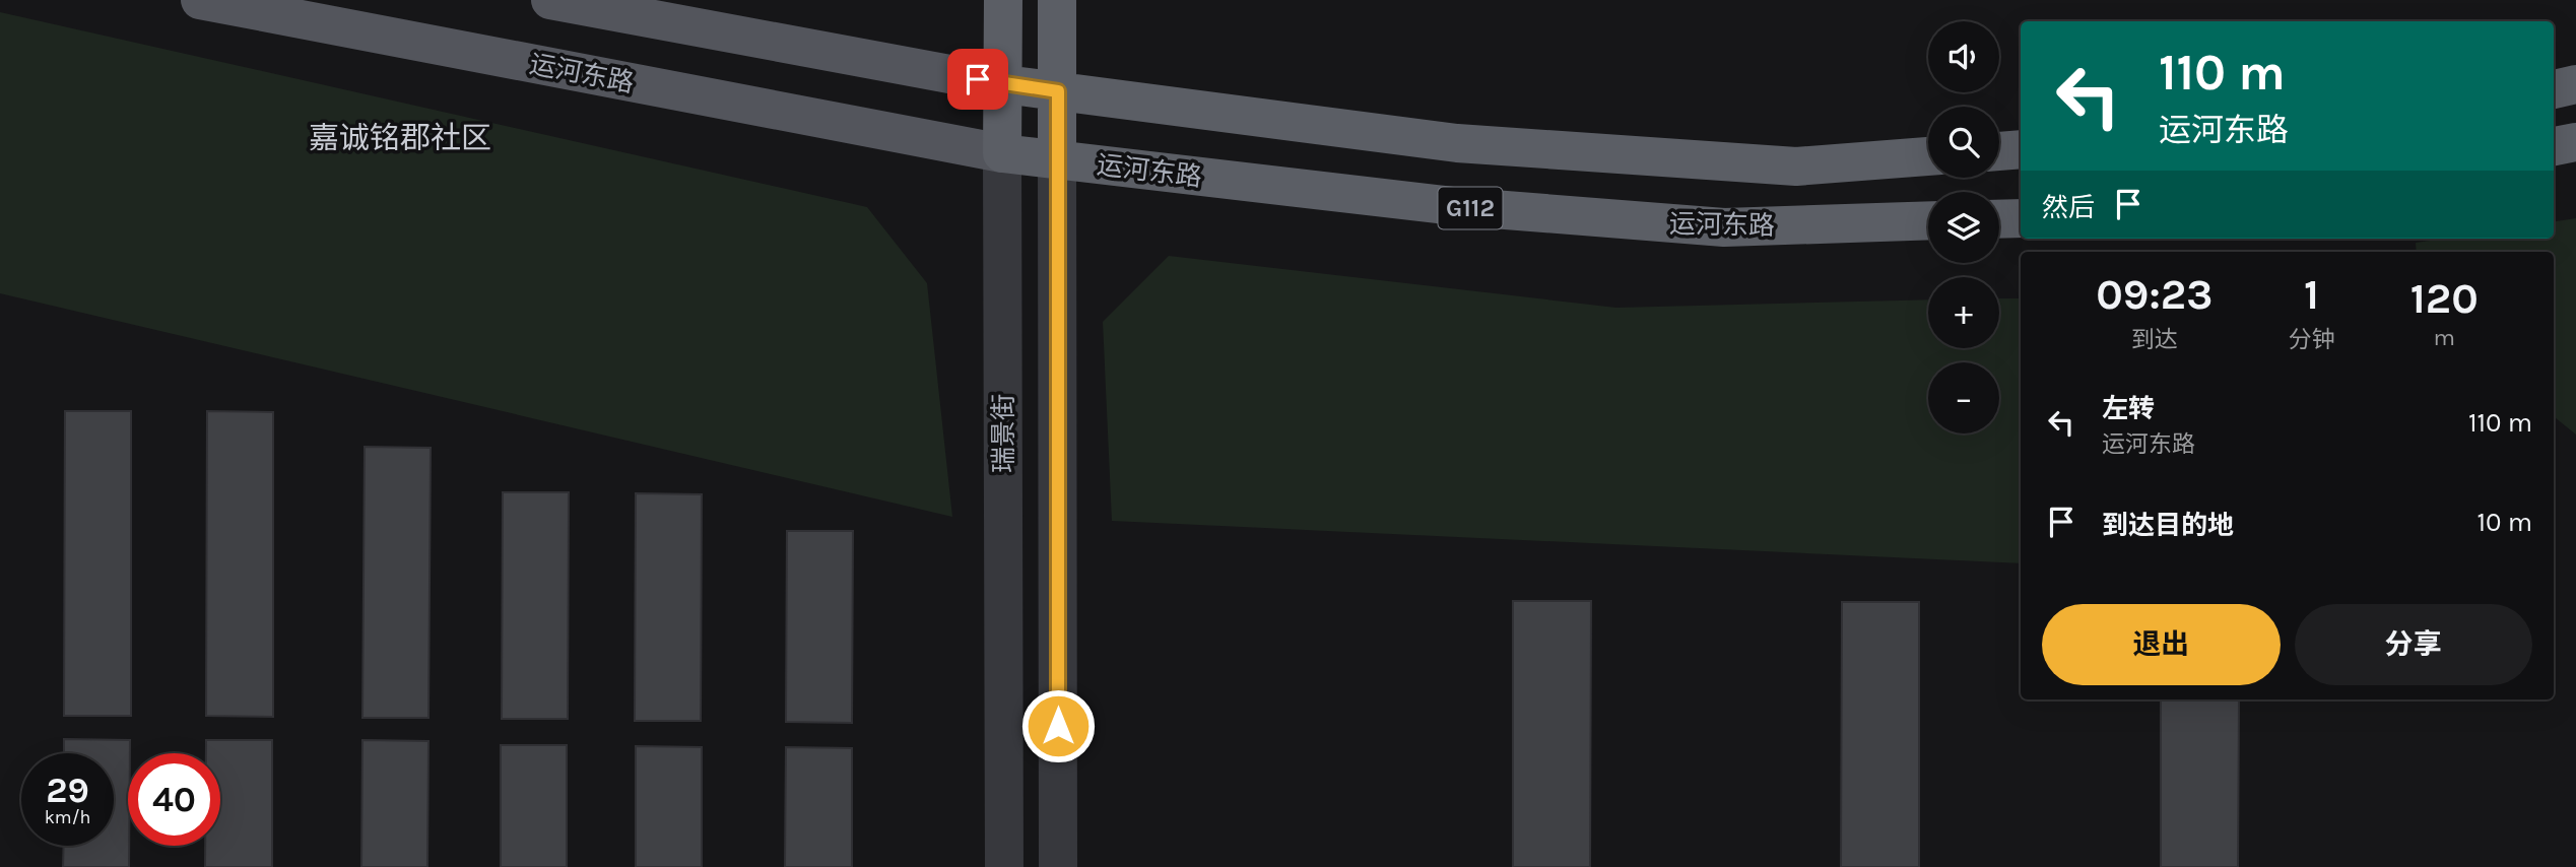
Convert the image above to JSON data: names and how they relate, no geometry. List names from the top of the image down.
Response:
{
  "streets": {
    "highway": ["运河东路", "G112", "瑞景街"]
  },
  "crossings": [
    ["运河东路", "瑞景街"]
  ],
  "districts": ["嘉诚铭郡社区"],
  "page": {
    "map_buttons": ["+", "−"],
    "turn": ["110 m", "运河东路"],
    "then": "然后",
    "eta": [
      "09:23",
      "到达",
      "1",
      "分钟",
      "120",
      "m"
    ],
    "list": [
      {
        "name": "左转",
        "note": "运河东路",
        "value": "110 m"
      },
      {
        "name": "到达目的地",
        "value": "10 m"
      }
    ],
    "buttons": ["退出", "分享"],
    "speed": "29 km/h",
    "limit": "40"
  }
}
